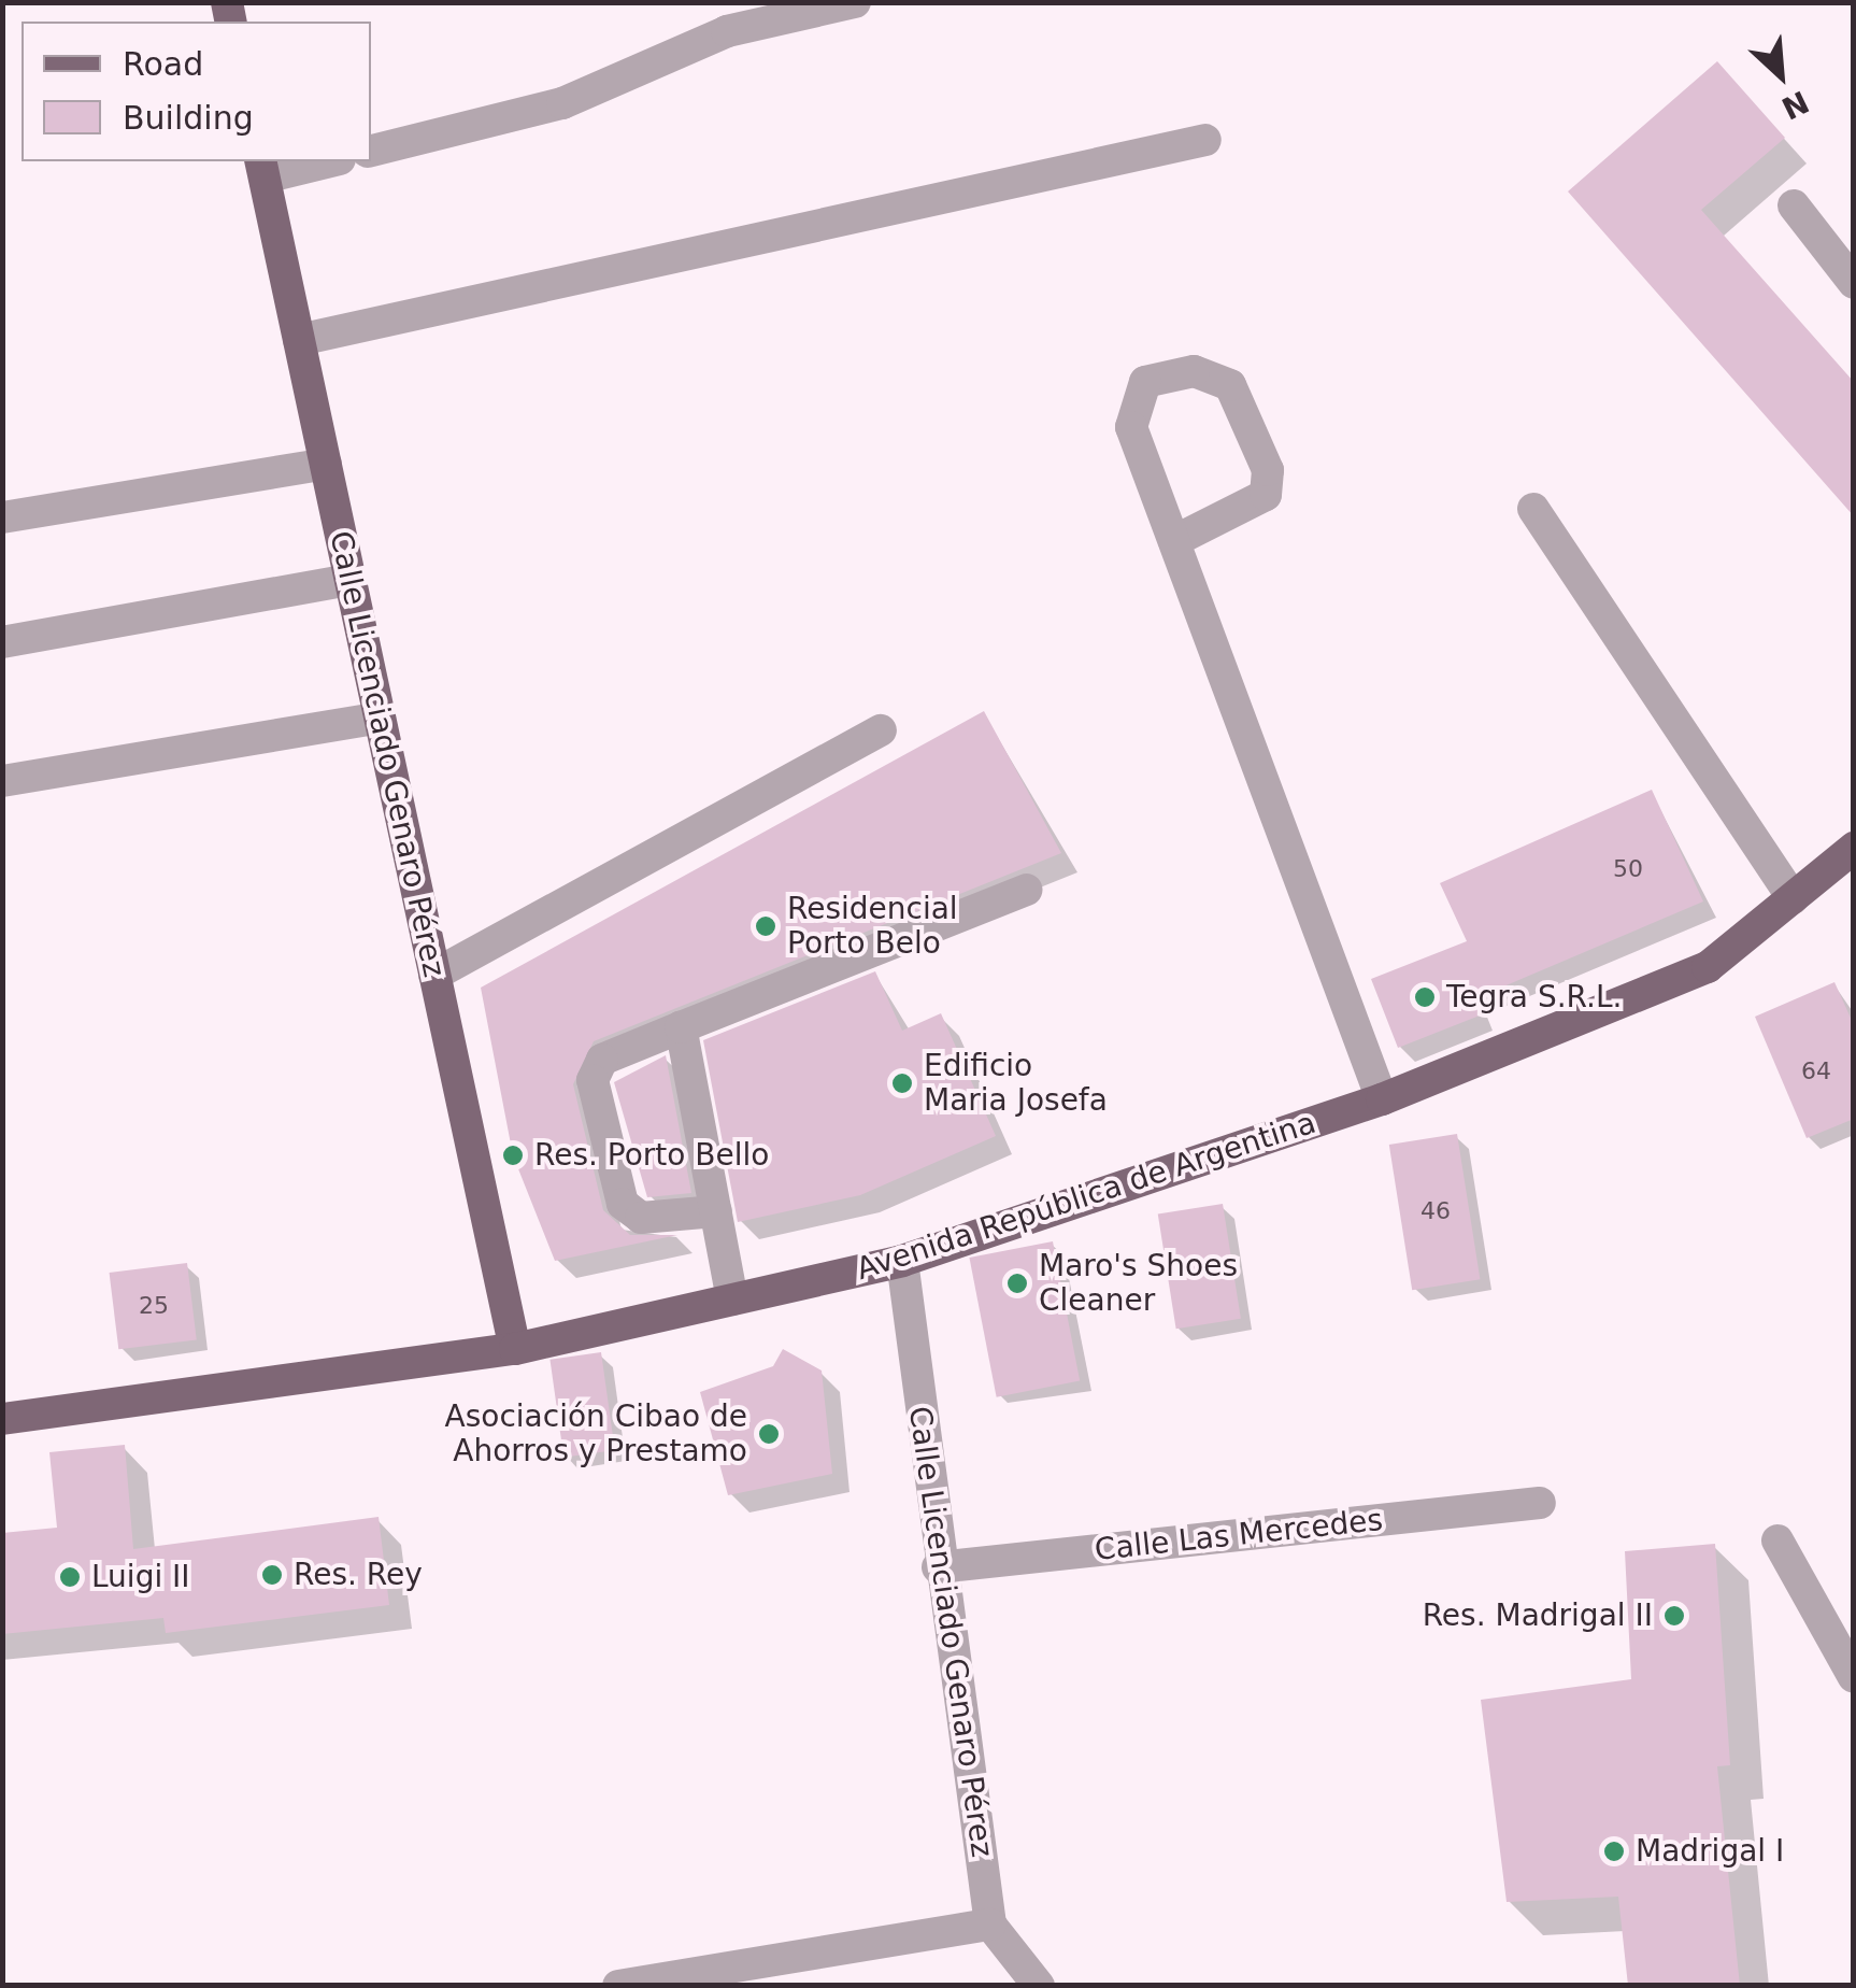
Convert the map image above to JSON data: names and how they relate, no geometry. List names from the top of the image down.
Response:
{
  "streets": {
    "main road": ["Calle Licenciado Genaro Pérez", "Avenida República de Argentina"],
    "street": ["Calle Las Mercedes"]
  },
  "crossings": [
    ["Calle Licenciado Genaro Pérez", "Avenida República de Argentina"],
    ["Calle Licenciado Genaro Pérez", "Calle Las Mercedes"]
  ],
  "places": [
    "Residencial Porto Belo",
    "Tegra S.R.L.",
    "Edificio Maria Josefa",
    "Res. Porto Bello",
    "Maro's Shoes Cleaner",
    "Asociación Cibao de Ahorros y Prestamo",
    "Res. Rey",
    "Luigi II",
    "Res. Madrigal II",
    "Madrigal I"
  ],
  "house_numbers": [
    "50",
    "64",
    "46",
    "25"
  ],
  "legend": ["Road", "Building"],
  "north": "bottom right"
}
